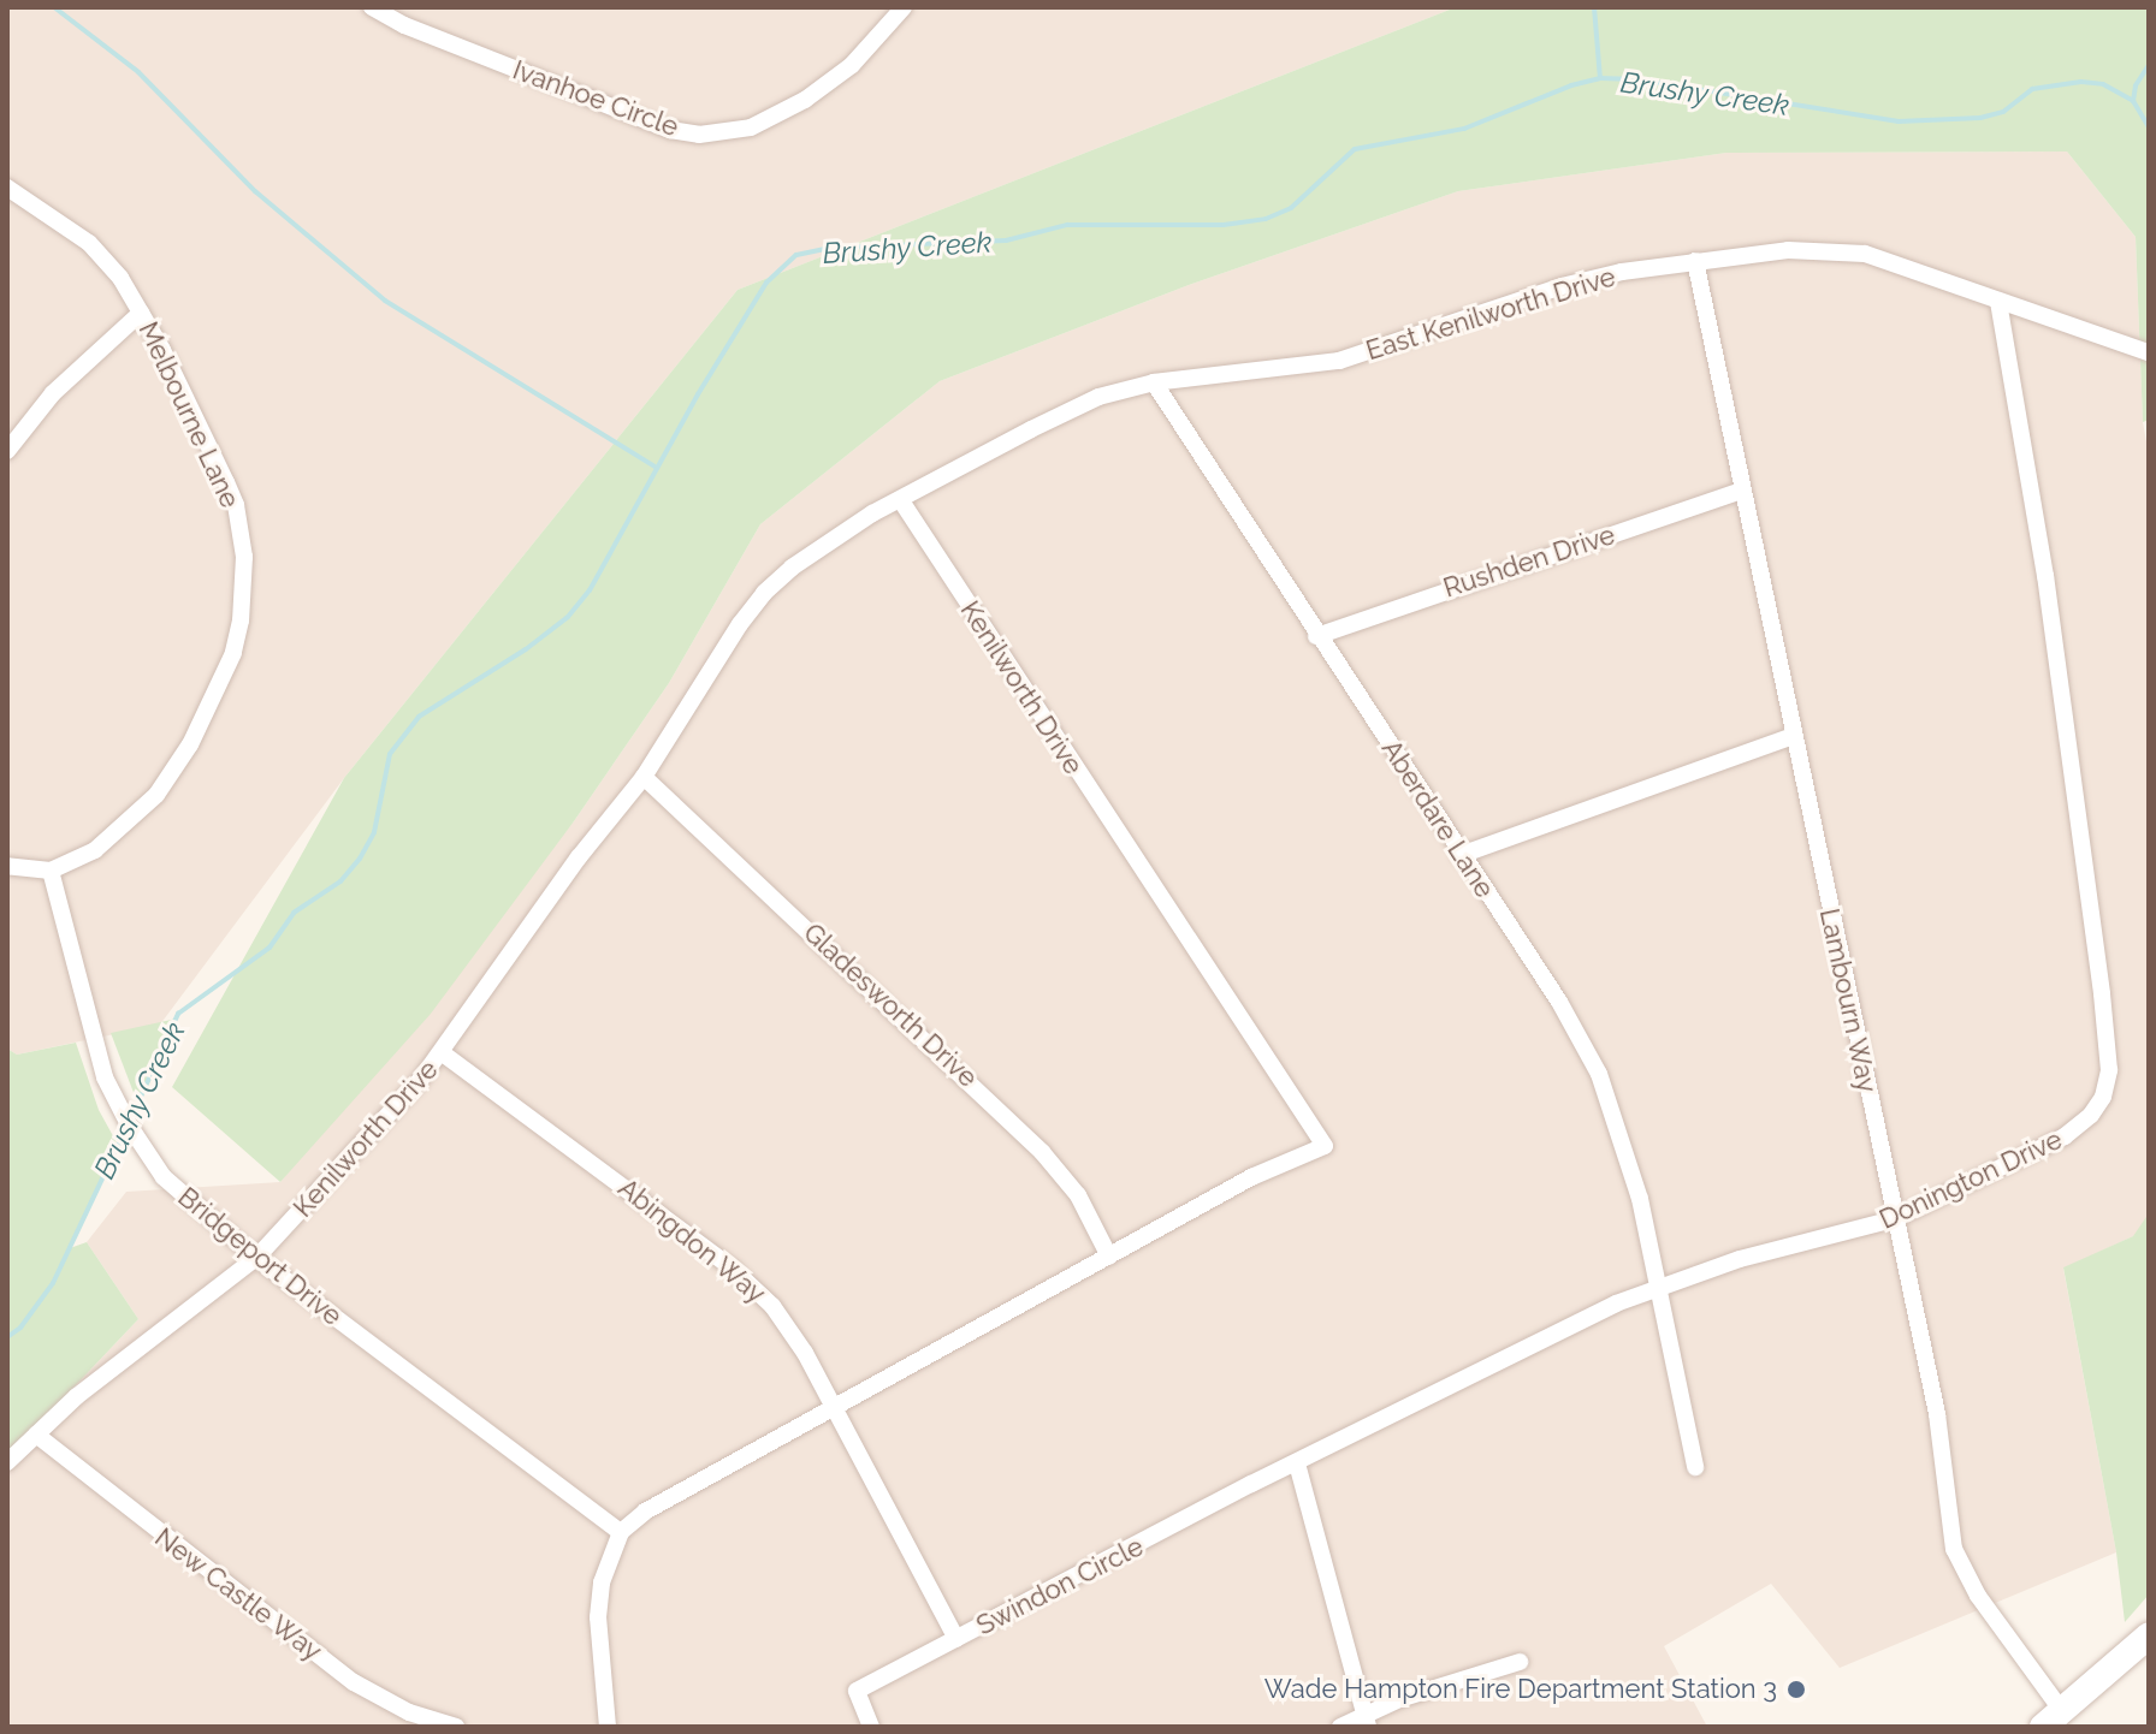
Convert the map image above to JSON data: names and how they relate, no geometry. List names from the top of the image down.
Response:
{
  "streets": {
    "street": [
      "Ivanhoe Circle",
      "East Kenilworth Drive",
      "Melbourne Lane",
      "Rushden Drive",
      "Kenilworth Drive",
      "Aberdare Lane",
      "Lambourn Way",
      "Gladesworth Drive",
      "Donington Drive",
      "Abingdon Way",
      "Bridgeport Drive",
      "Swindon Circle",
      "New Castle Way"
    ]
  },
  "crossings": [
    ["East Kenilworth Drive", "Kenilworth Drive"],
    ["East Kenilworth Drive", "Aberdare Lane"],
    ["East Kenilworth Drive", "Lambourn Way"],
    ["East Kenilworth Drive", "Donington Drive"],
    ["Melbourne Lane", "Bridgeport Drive"],
    ["Rushden Drive", "Aberdare Lane"],
    ["Rushden Drive", "Lambourn Way"],
    ["Kenilworth Drive", "Gladesworth Drive"],
    ["Kenilworth Drive", "Abingdon Way"],
    ["Kenilworth Drive", "Bridgeport Drive"],
    ["Kenilworth Drive", "New Castle Way"],
    ["Aberdare Lane", "Donington Drive"],
    ["Lambourn Way", "Donington Drive"],
    ["Donington Drive", "Swindon Circle"],
    ["Abingdon Way", "Swindon Circle"]
  ],
  "water": ["Brushy Creek"],
  "places": ["Wade Hampton Fire Department Station 3"]
}
